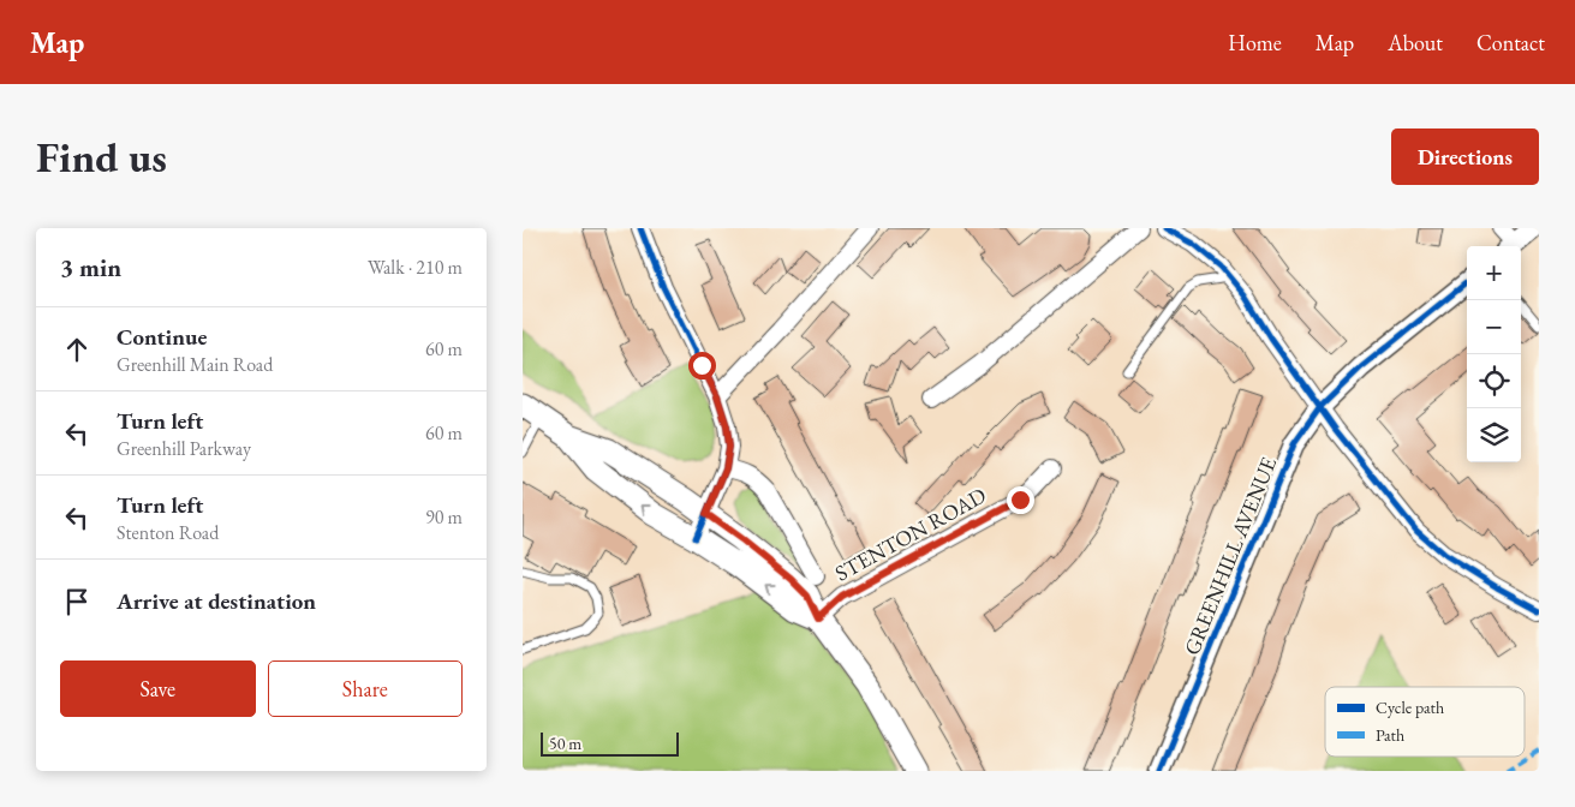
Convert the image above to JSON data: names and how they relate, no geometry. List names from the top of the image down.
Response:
{
  "streets": {
    "street": ["STENTON ROAD", "GREENHILL AVENUE"]
  },
  "legend": ["Cycle path", "Path"],
  "scale_bar": "50 m",
  "page": {
    "header": "Map",
    "nav": [
      "Home",
      "Map",
      "About",
      "Contact"
    ],
    "buttons": [
      "Directions",
      ["Save", "Share"]
    ],
    "title": "Find us",
    "heading": ["3 min", "Walk · 210 m"],
    "map_buttons": ["+", "−"],
    "list": [
      ["Continue", "Greenhill Main Road", "60 m"],
      ["Turn left", "Greenhill Parkway", "60 m"],
      ["Turn left", "Stenton Road", "90 m"],
      "Arrive at destination"
    ],
    "scale": "50 m"
  }
}
